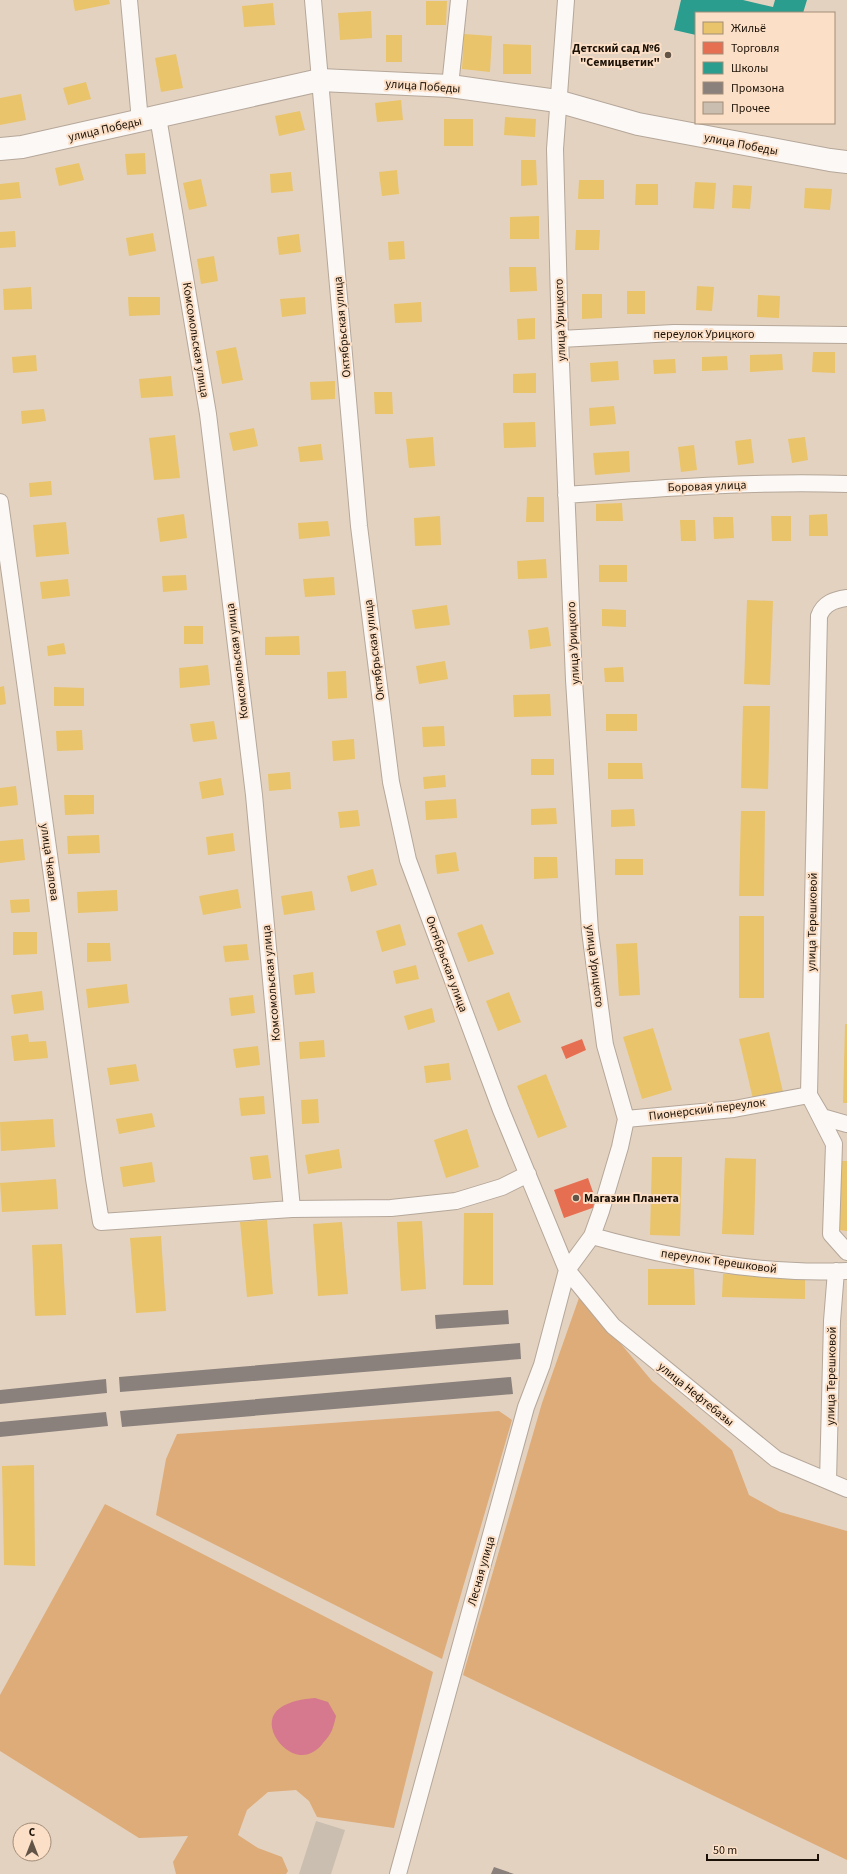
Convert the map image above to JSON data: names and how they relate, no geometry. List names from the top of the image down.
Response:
{
  "streets": {
    "street": [
      "улица Победы",
      "улица Урицкого",
      "Октябрьская улица",
      "переулок Урицкого",
      "Комсомольская улица",
      "Боровая улица",
      "улица Чкалова",
      "улица Терешковой",
      "Пионерский переулок",
      "переулок Терешковой",
      "улица Нефтебазы",
      "Лесная улица"
    ]
  },
  "crossings": [
    ["улица Победы", "улица Урицкого"],
    ["улица Победы", "Октябрьская улица"],
    ["улица Победы", "Комсомольская улица"],
    ["улица Урицкого", "Октябрьская улица"],
    ["улица Урицкого", "переулок Урицкого"],
    ["улица Урицкого", "Боровая улица"],
    ["улица Урицкого", "Пионерский переулок"],
    ["улица Урицкого", "переулок Терешковой"],
    ["улица Урицкого", "улица Нефтебазы"],
    ["улица Урицкого", "Лесная улица"],
    ["Октябрьская улица", "улица Нефтебазы"],
    ["Октябрьская улица", "Лесная улица"],
    ["Комсомольская улица", "улица Чкалова"],
    ["улица Терешковой", "Пионерский переулок"],
    ["улица Терешковой", "переулок Терешковой"],
    ["улица Терешковой", "улица Нефтебазы"],
    ["улица Нефтебазы", "Лесная улица"]
  ],
  "places": ["Детский сад №6 \"Семицветик\"", "Магазин Планета"],
  "legend": [
    "Жильё",
    "Торговля",
    "Школы",
    "Промзона",
    "Прочее"
  ],
  "scale_bar": "50 m",
  "north": "top"
}
